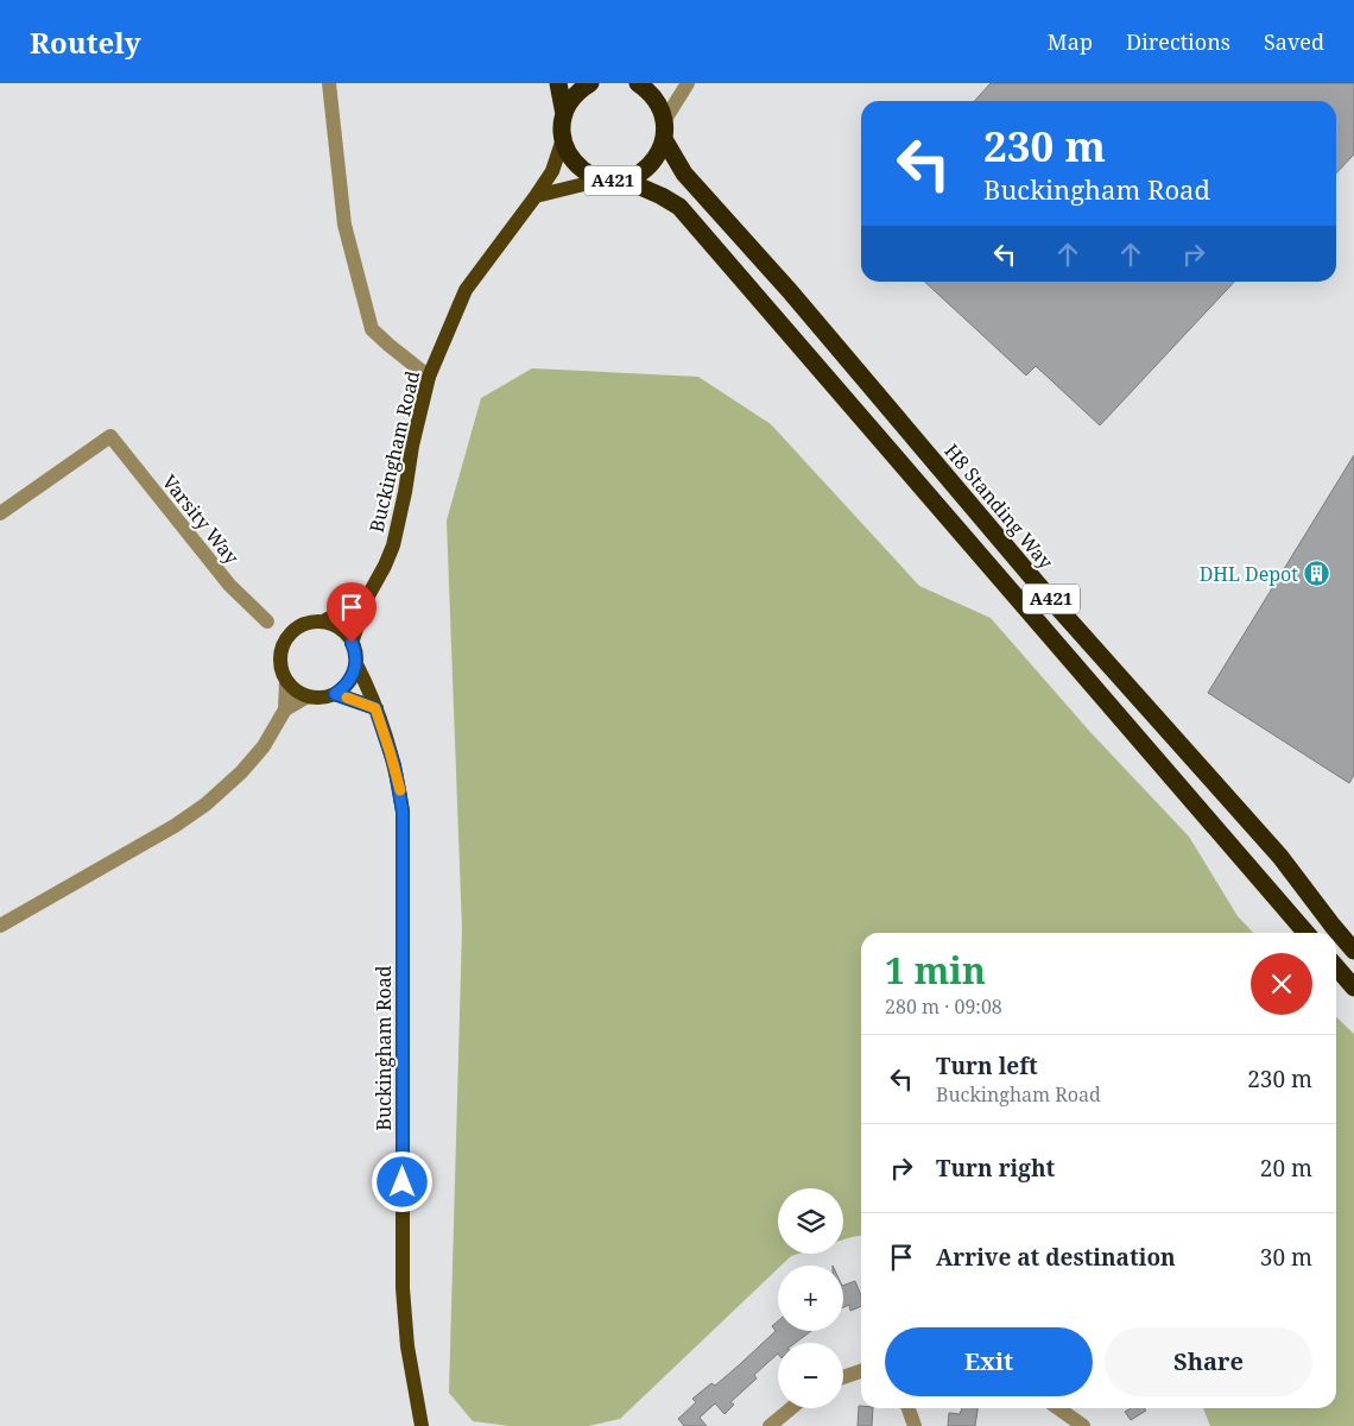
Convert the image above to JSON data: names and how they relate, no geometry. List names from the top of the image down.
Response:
{
  "streets": {
    "highway": ["A421", "H8 Standing Way"],
    "main road": ["Buckingham Road"],
    "street": ["Varsity Way"]
  },
  "crossings": [
    ["A421", "Buckingham Road"],
    ["A421", "H8 Standing Way"]
  ],
  "places": {
    "building": ["DHL Depot"]
  },
  "page": {
    "header": "Routely",
    "nav": ["Map", "Directions", "Saved"],
    "turn": ["230 m", "Buckingham Road"],
    "heading": ["1 min", "280 m · 09:08"],
    "list": [
      {
        "name": "Turn left",
        "note": "Buckingham Road",
        "value": "230 m"
      },
      {
        "name": "Turn right",
        "value": "20 m"
      },
      {
        "name": "Arrive at destination",
        "value": "30 m"
      }
    ],
    "map_buttons": ["+", "−"],
    "buttons": ["Exit", "Share"]
  }
}
